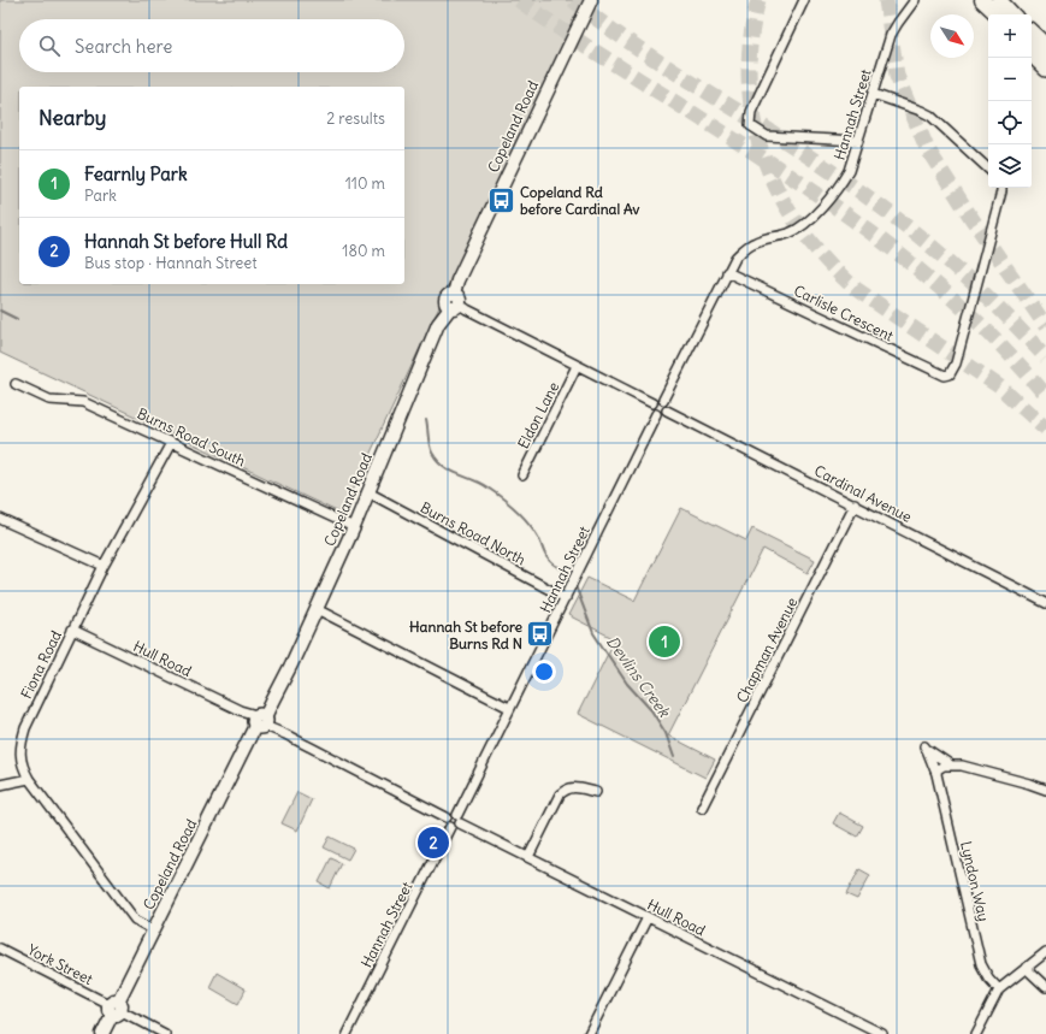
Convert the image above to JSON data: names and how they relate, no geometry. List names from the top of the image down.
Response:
{
  "streets": {
    "main road": ["Copeland Road"],
    "street": [
      "Hannah Street",
      "Carlisle Crescent",
      "Eldon Lane",
      "Burns Road South",
      "Cardinal Avenue",
      "Burns Road North",
      "Chapman Avenue",
      "Hull Road",
      "Fiona Road",
      "Lyndon Way",
      "York Street"
    ]
  },
  "crossings": [
    ["Hannah Street", "Carlisle Crescent"],
    ["Hannah Street", "Cardinal Avenue"],
    ["Hannah Street", "Burns Road North"],
    ["Hannah Street", "Hull Road"],
    ["Copeland Road", "Burns Road South"],
    ["Copeland Road", "Burns Road North"],
    ["Copeland Road", "Hull Road"],
    ["Copeland Road", "Fiona Road"],
    ["Copeland Road", "York Street"],
    ["Burns Road South", "Fiona Road"],
    ["Cardinal Avenue", "Chapman Avenue"],
    ["Hull Road", "Fiona Road"]
  ],
  "water": ["Devlins Creek"],
  "places": {
    "bus stop": ["Copeland Rd before Cardinal Av", "Hannah St before Burns Rd N"]
  },
  "north": "bottom right",
  "page": {
    "map_buttons": ["+", "−"],
    "search": "Search here",
    "heading": ["Nearby", "2 results"],
    "list": [
      {
        "mark": "1",
        "name": "Fearnly Park",
        "note": "Park",
        "value": "110 m"
      },
      {
        "mark": "2",
        "name": "Hannah St before Hull Rd",
        "note": "Bus stop · Hannah Street",
        "value": "180 m"
      }
    ],
    "pins": ["1", "2"]
  }
}
